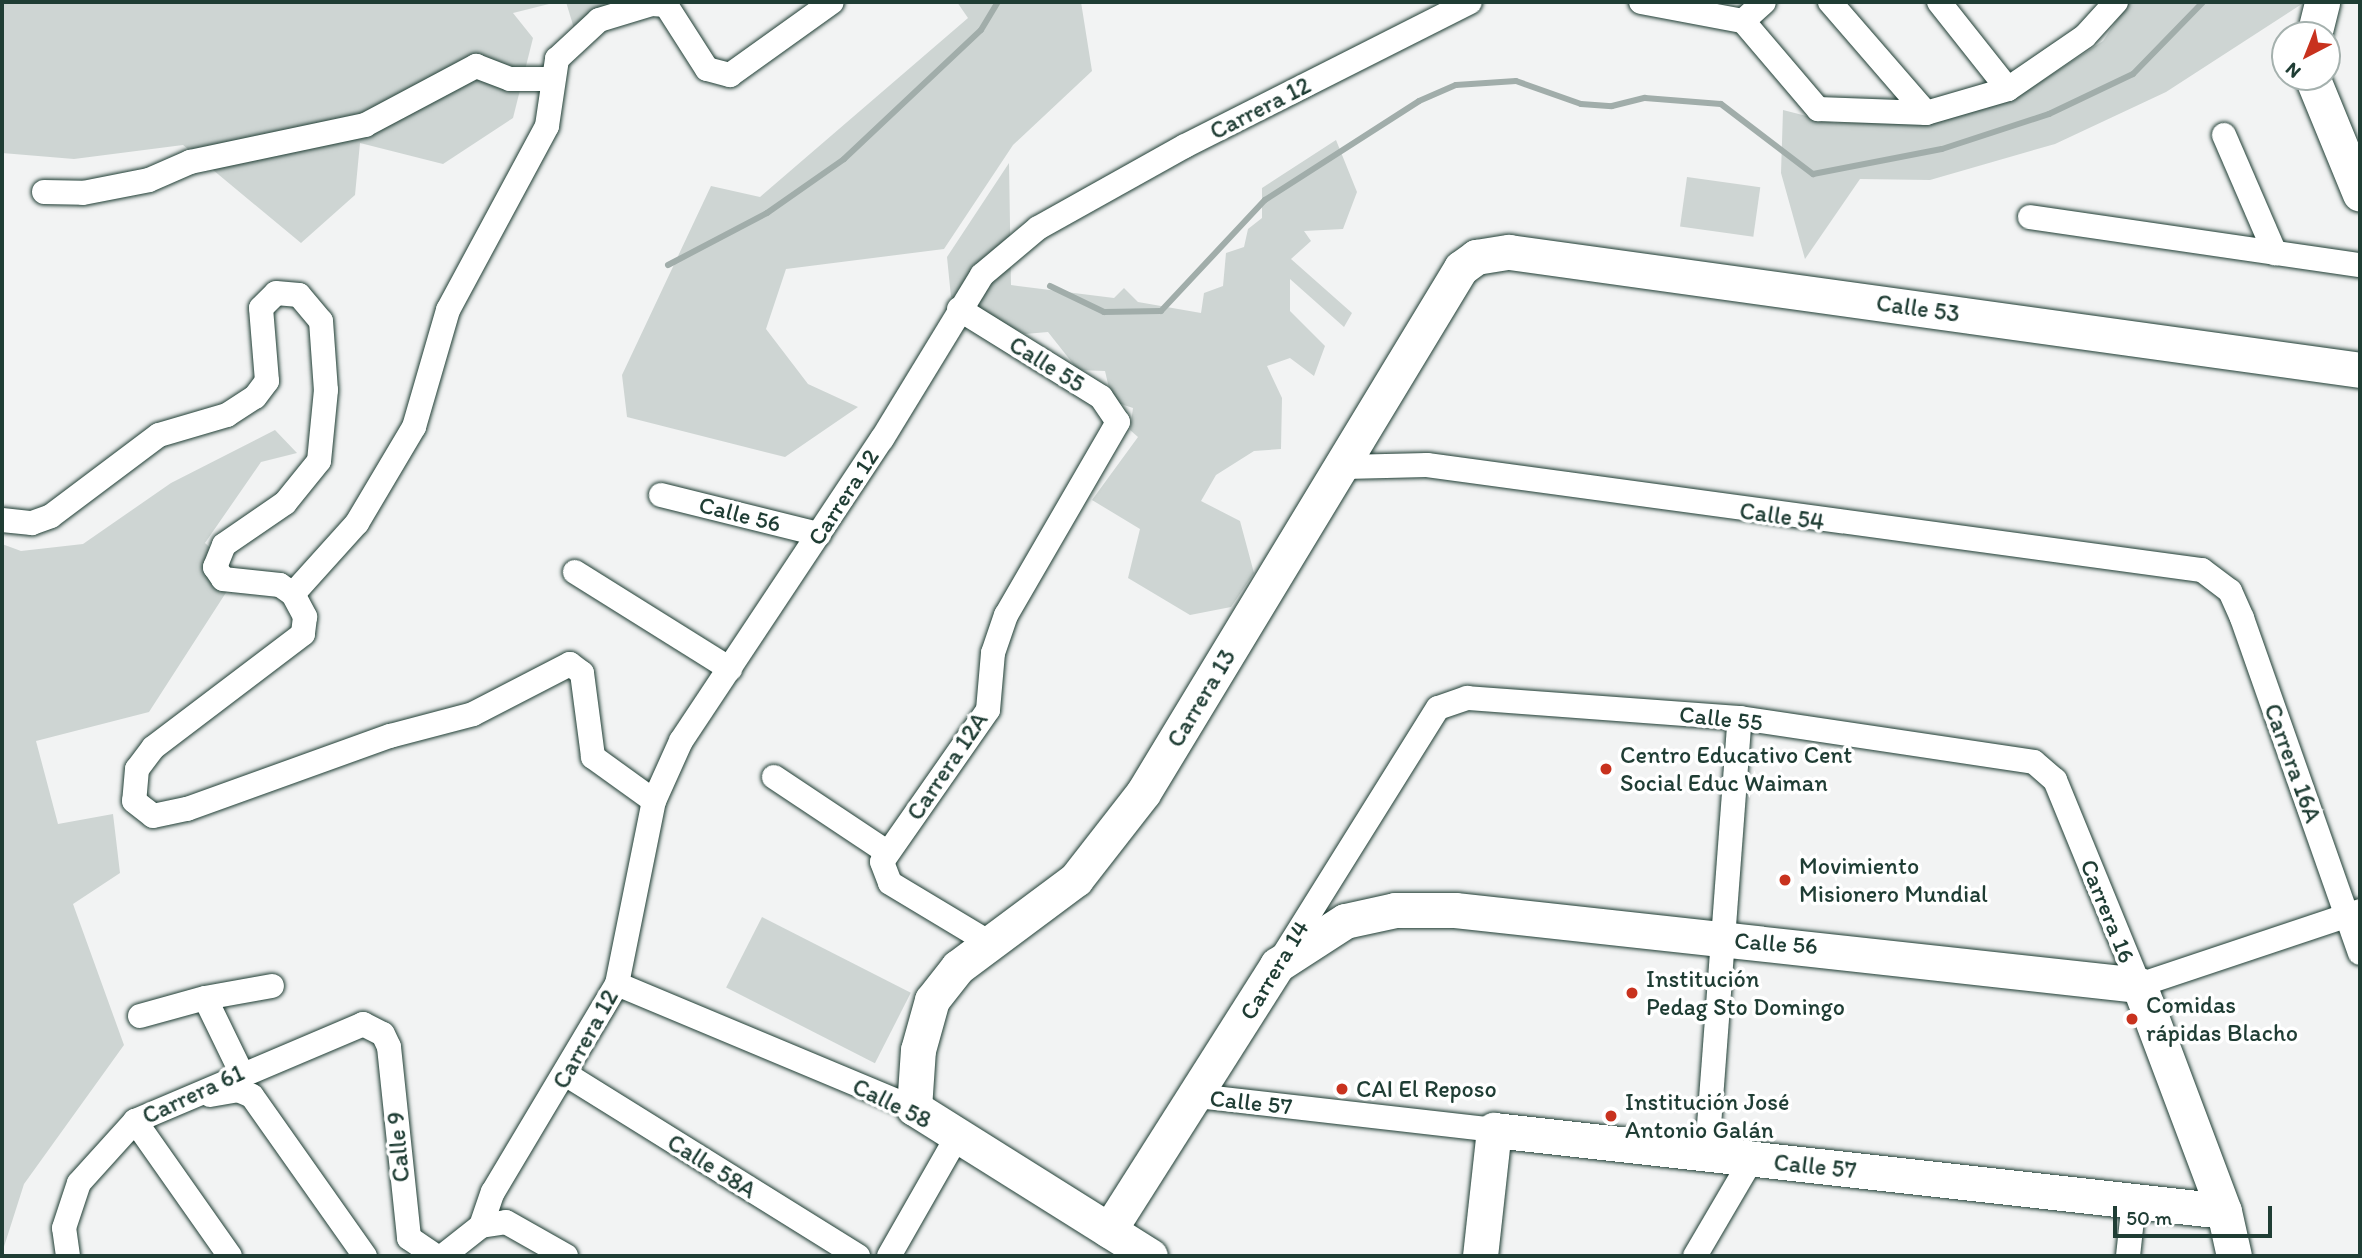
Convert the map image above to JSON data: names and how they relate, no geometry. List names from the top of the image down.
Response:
{
  "streets": {
    "street": [
      "Carrera 12",
      "Calle 53",
      "Calle 55",
      "Calle 56",
      "Calle 54",
      "Carrera 13",
      "Carrera 16A",
      "Carrera 12A",
      "Carrera 16",
      "Carrera 14",
      "Carrera 61",
      "Calle 57",
      "Calle 58",
      "Calle 9",
      "Calle 58A"
    ]
  },
  "crossings": [
    ["Carrera 12", "Calle 55"],
    ["Carrera 12", "Calle 56"],
    ["Carrera 12", "Calle 58"],
    ["Carrera 12", "Calle 58A"],
    ["Calle 53", "Carrera 13"],
    ["Calle 55", "Carrera 12A"],
    ["Calle 55", "Carrera 16"],
    ["Calle 55", "Carrera 14"],
    ["Calle 56", "Carrera 16A"],
    ["Calle 56", "Carrera 16"],
    ["Calle 56", "Carrera 14"],
    ["Calle 54", "Carrera 13"],
    ["Calle 54", "Carrera 16A"],
    ["Carrera 13", "Calle 58"],
    ["Carrera 16", "Calle 57"],
    ["Carrera 14", "Calle 57"],
    ["Carrera 14", "Calle 58"],
    ["Carrera 61", "Calle 9"]
  ],
  "places": [
    "Centro Educativo Cent Social Educ Waiman",
    "Movimiento Misionero Mundial",
    "Institución Pedag Sto Domingo",
    "Comidas rápidas Blacho",
    "CAI El Reposo",
    "Institución José Antonio Galán"
  ],
  "scale_bar": "50 m",
  "north": "bottom left"
}
